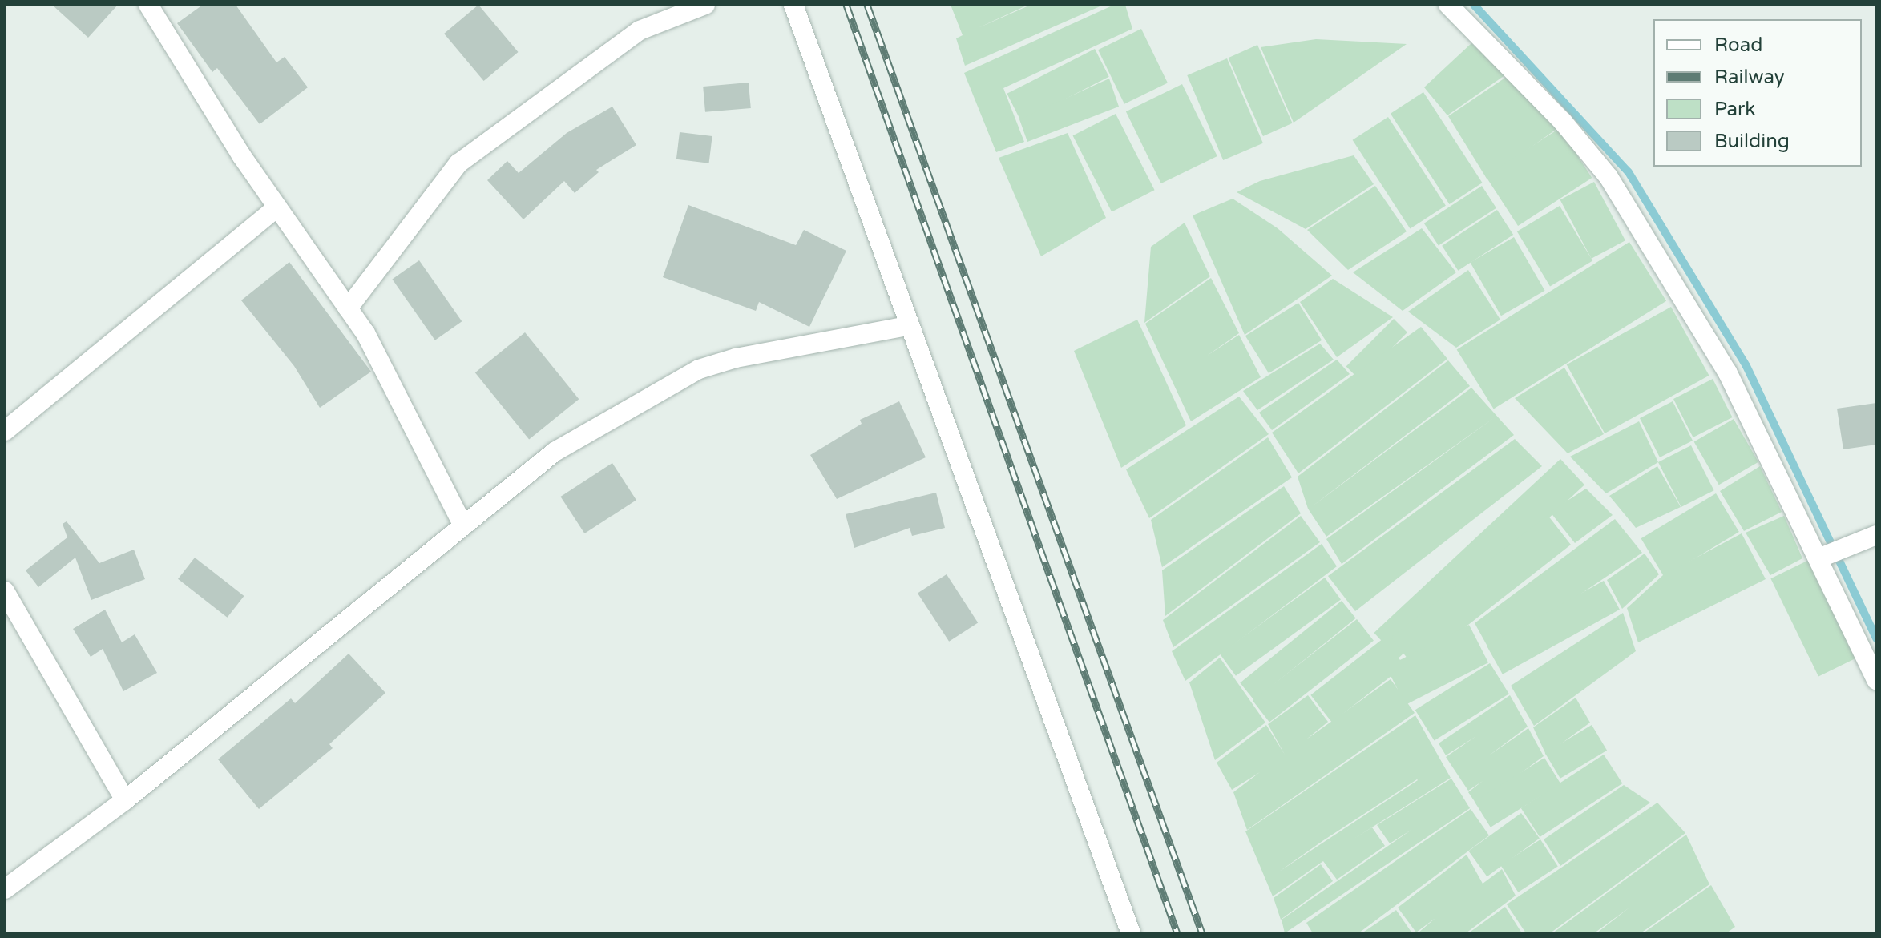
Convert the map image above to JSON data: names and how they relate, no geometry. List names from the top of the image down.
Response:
{
  "legend": [
    "Road",
    "Railway",
    "Park",
    "Building"
  ]
}
